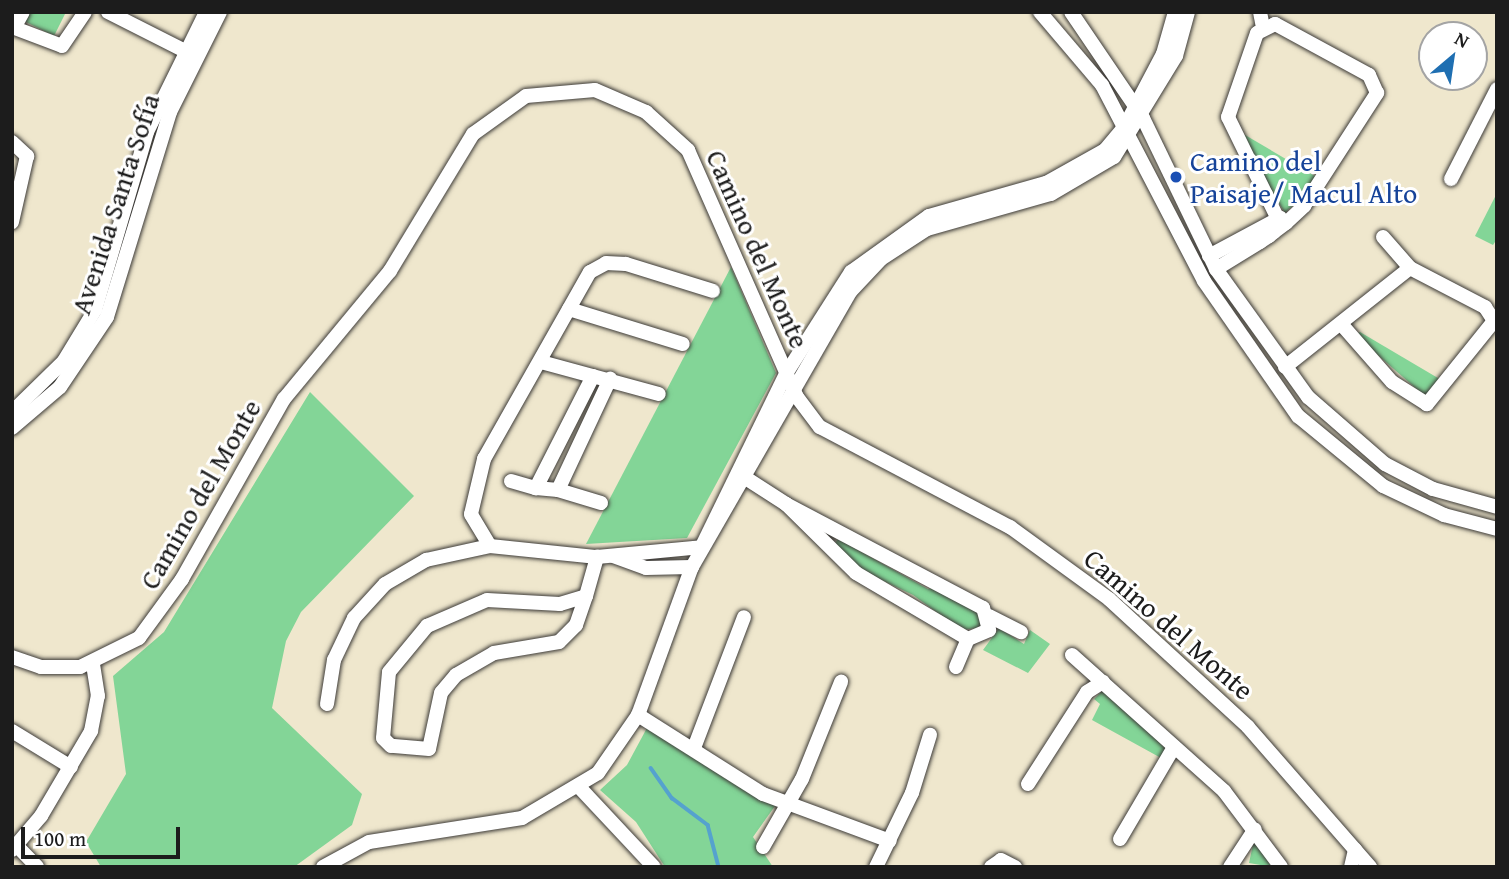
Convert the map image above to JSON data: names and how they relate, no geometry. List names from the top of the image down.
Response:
{
  "streets": {
    "street": ["Avenida Santa Sofía", "Camino del Monte"]
  },
  "places": ["Camino del Paisaje/ Macul Alto"],
  "scale_bar": "100 m",
  "north": "top right"
}
